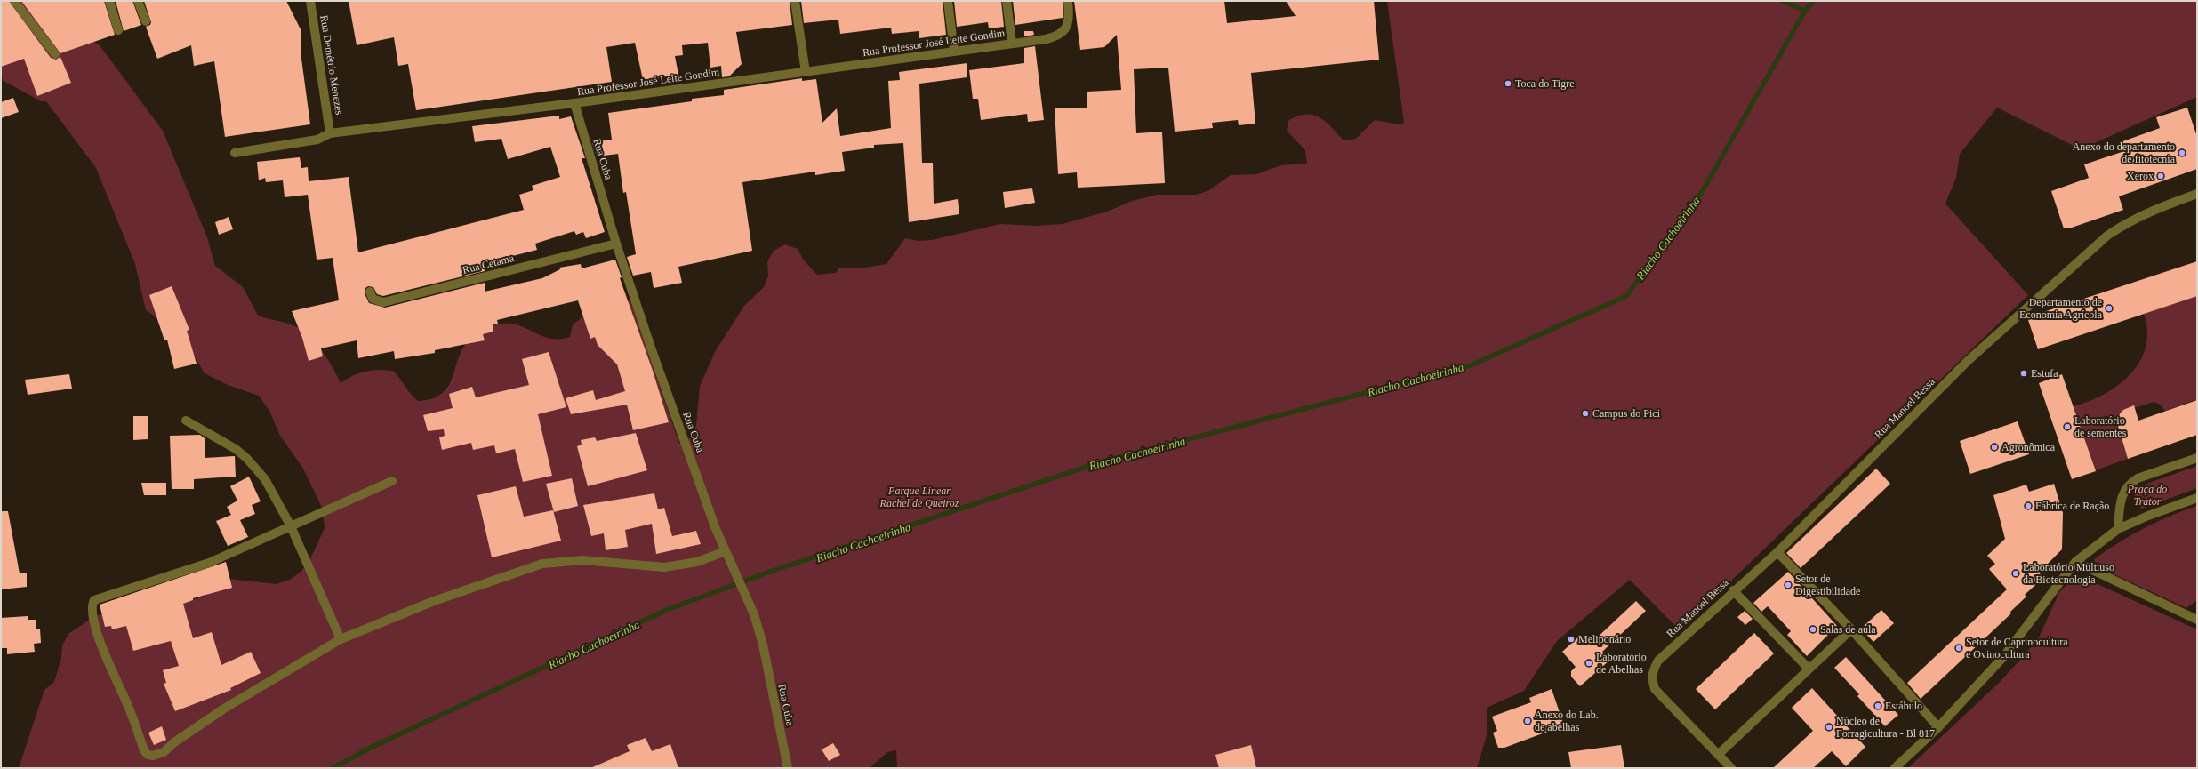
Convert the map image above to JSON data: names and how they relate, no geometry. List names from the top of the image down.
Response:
{
  "streets": {
    "street": [
      "Rua Professor José Leite Gondim",
      "Rua Demétrio Menezes",
      "Rua Cuba",
      "Rua Cetama",
      "Rua Manoel Bessa"
    ]
  },
  "crossings": [
    ["Rua Professor José Leite Gondim", "Rua Demétrio Menezes"],
    ["Rua Professor José Leite Gondim", "Rua Cuba"],
    ["Rua Cuba", "Rua Cetama"]
  ],
  "water": ["Riacho Cachoeirinha"],
  "parks": ["Praça do Trator", "Parque Linear Rachel de Queiroz"],
  "places": [
    "Toca do Tigre",
    "Anexo do departamento de fitotecnia",
    "Xerox",
    "Departamento de Economia Agrícola",
    "Estufa",
    "Campus do Pici",
    "Laboratório de sementes",
    "Agronômica",
    "Fábrica de Ração",
    "Laboratório Multiuso da Biotecnologia",
    "Setor de Digestibilidade",
    "Salas de aula",
    "Meliponário",
    "Setor de Caprinocultura e Ovinocultura",
    "Laboratório de Abelhas",
    "Estábulo",
    "Anexo do Lab. de abelhas",
    "Núcleo de Forragicultura - Bl 817"
  ]
}
